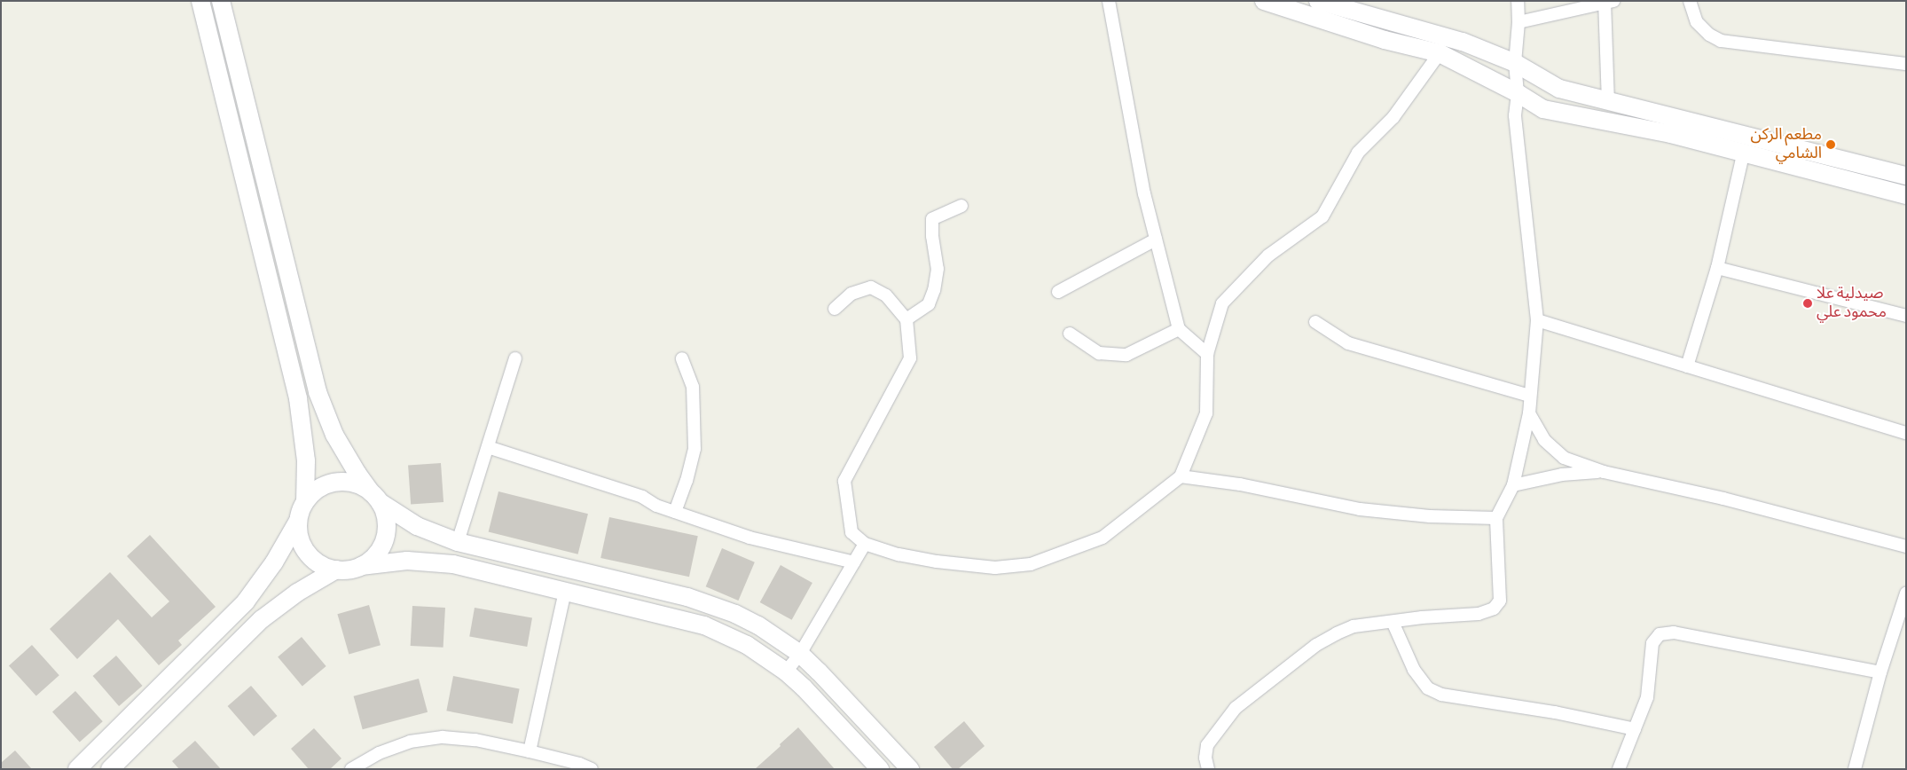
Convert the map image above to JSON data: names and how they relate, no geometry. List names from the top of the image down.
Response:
{
  "places": ["مطعم الركن الشامي", "صيدلية علا محمود علي"]
}
